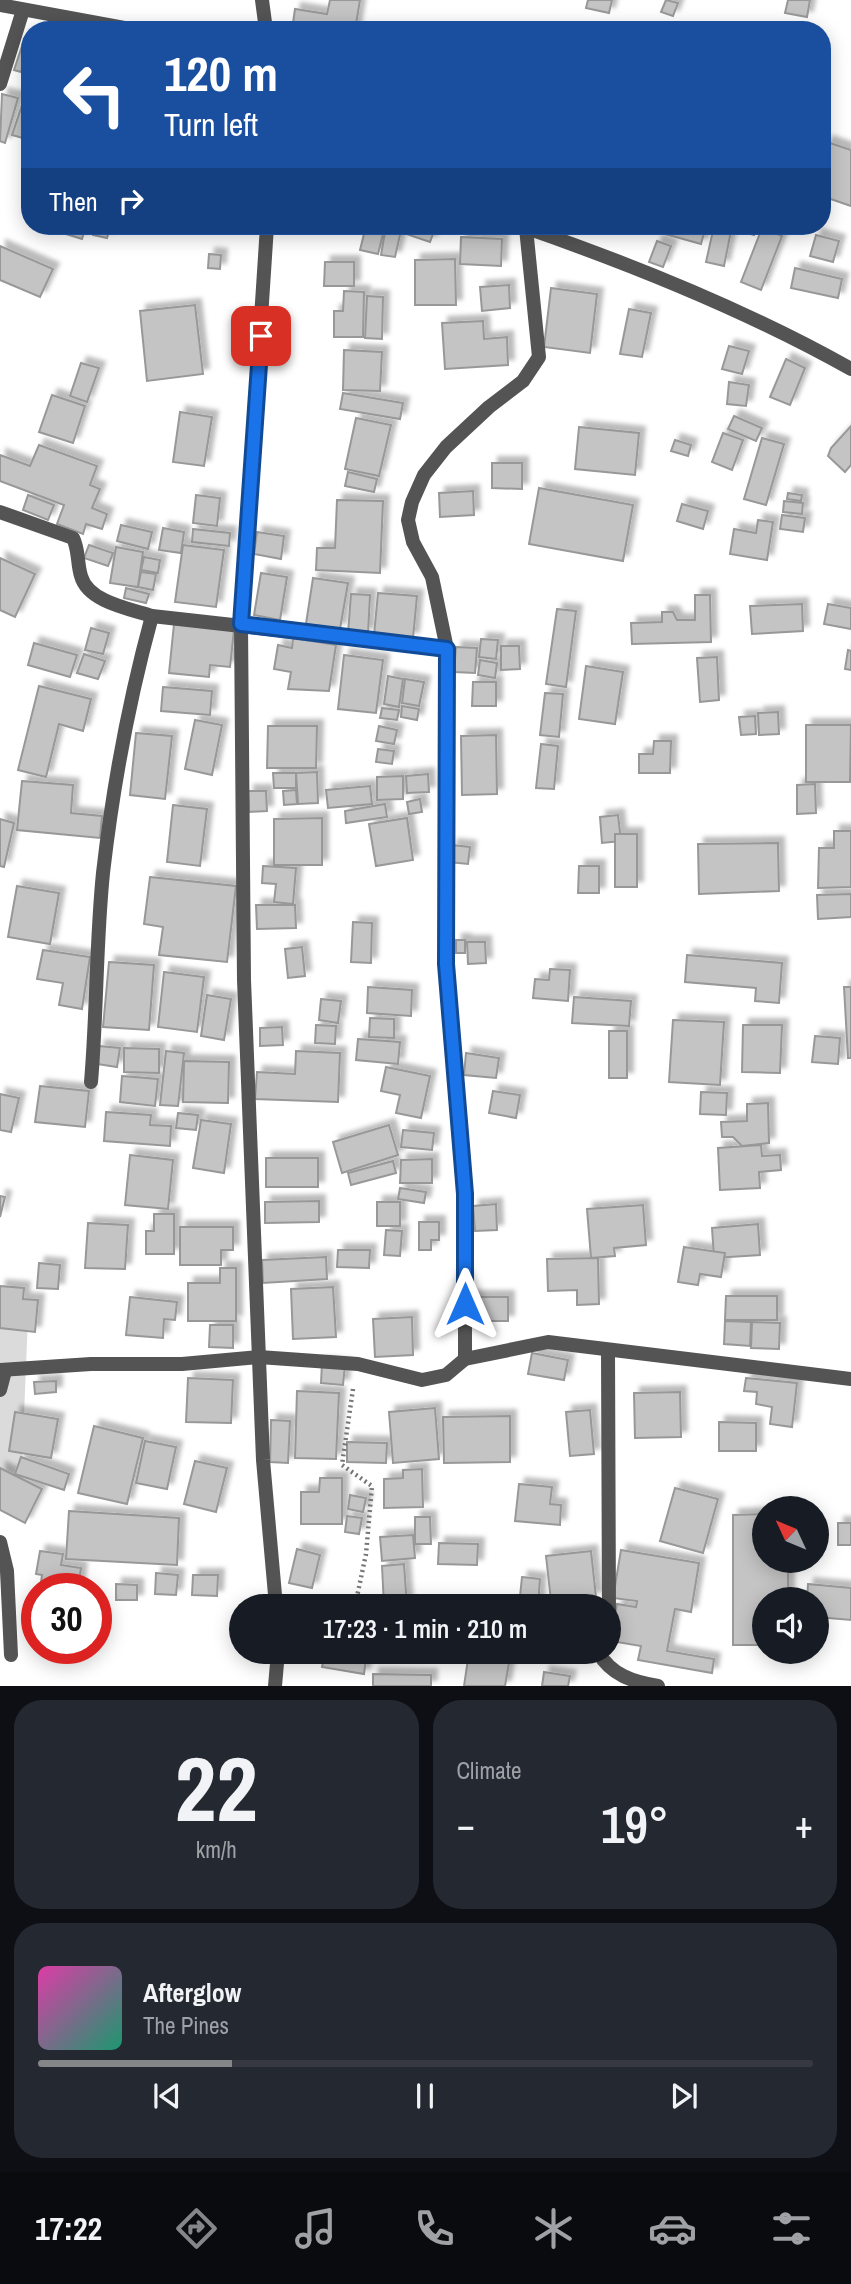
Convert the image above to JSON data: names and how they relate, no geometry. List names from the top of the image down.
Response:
{
  "north": "top left",
  "page": {
    "turn": ["120 m", "Turn left"],
    "then": "Then",
    "limit": "30",
    "trip": "17:23 · 1 min · 210 m",
    "tile": [
      ["22", "km/h"],
      "Climate"
    ],
    "heat": ["−", "19°", "+"],
    "song": ["Afterglow", "The Pines"],
    "tabs": "17:22"
  }
}
